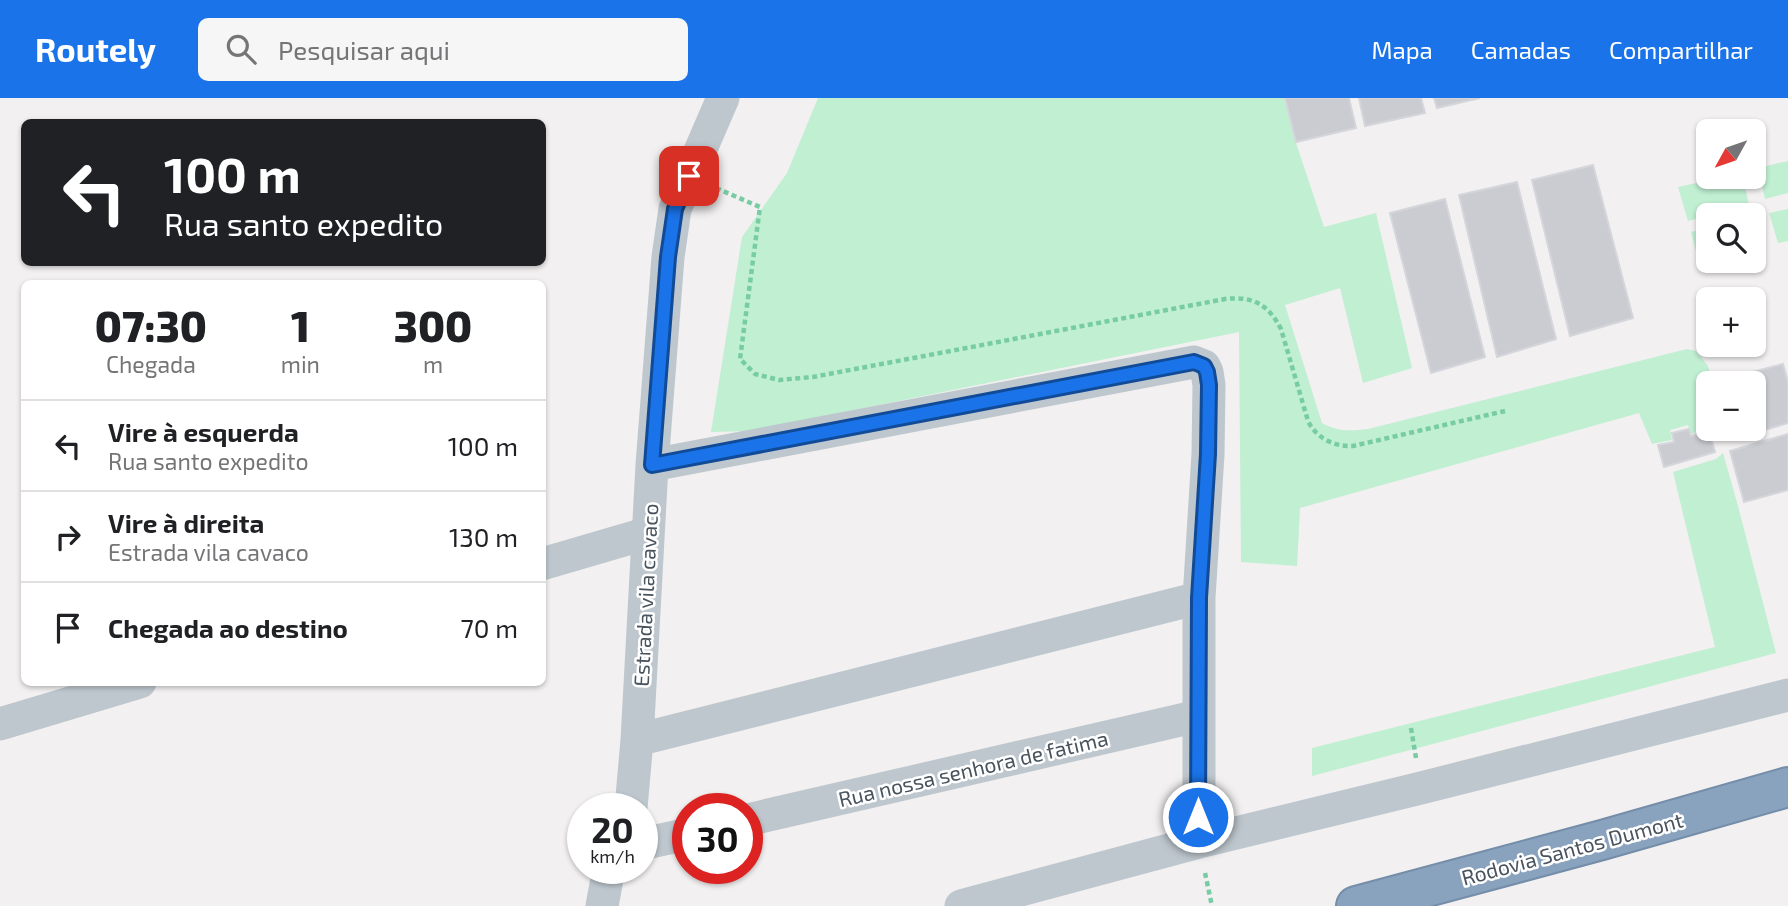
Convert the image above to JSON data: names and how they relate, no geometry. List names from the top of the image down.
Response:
{
  "streets": {
    "highway": ["Rodovia Santos Dumont"],
    "street": ["Estrada vila cavaco", "Rua nossa senhora de fatima"]
  },
  "north": "bottom left",
  "page": {
    "header": "Routely",
    "search": "Pesquisar aqui",
    "nav": ["Mapa", "Camadas", "Compartilhar"],
    "map_buttons": ["+", "−"],
    "turn": ["100 m", "Rua santo expedito"],
    "eta": [
      "07:30",
      "Chegada",
      "1",
      "min",
      "300",
      "m"
    ],
    "list": [
      {
        "name": "Vire à esquerda",
        "note": "Rua santo expedito",
        "value": "100 m"
      },
      {
        "name": "Vire à direita",
        "note": "Estrada vila cavaco",
        "value": "130 m"
      },
      {
        "name": "Chegada ao destino",
        "value": "70 m"
      }
    ],
    "speed": "20 km/h",
    "limit": "30"
  }
}
